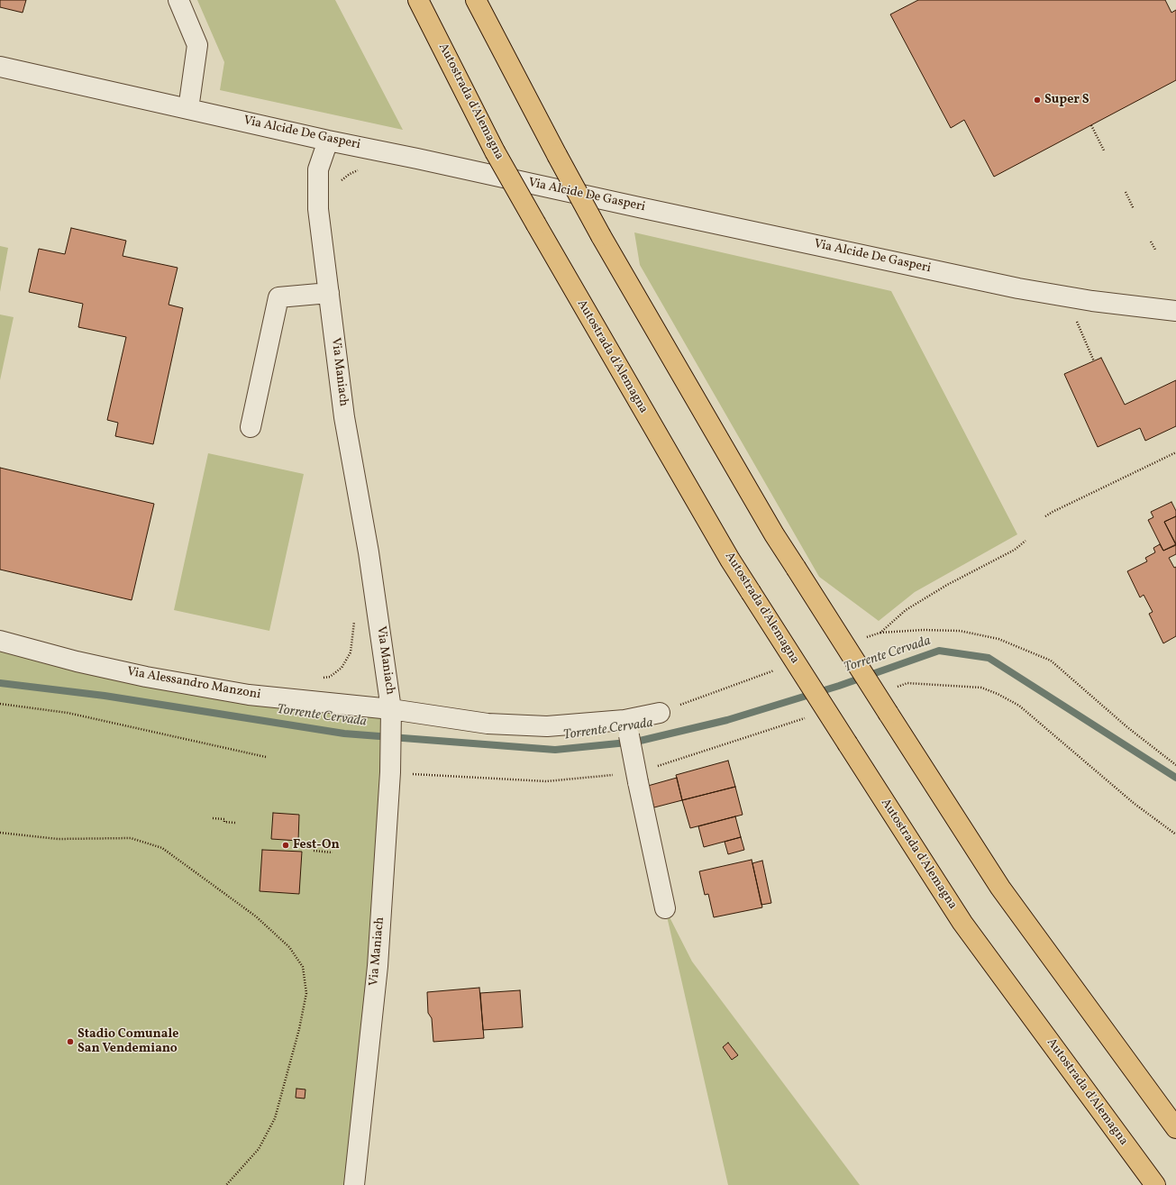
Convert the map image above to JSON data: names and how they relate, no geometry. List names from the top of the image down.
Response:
{
  "streets": {
    "highway": ["Autostrada d'Alemagna"],
    "street": ["Via Alcide De Gasperi", "Via Maniach", "Via Alessandro Manzoni"]
  },
  "crossings": [
    ["Via Alcide De Gasperi", "Via Maniach"],
    ["Via Maniach", "Via Alessandro Manzoni"]
  ],
  "water": ["Torrente Cervada"],
  "places": ["Super S", "Fest-On", "Stadio Comunale San Vendemiano"]
}
